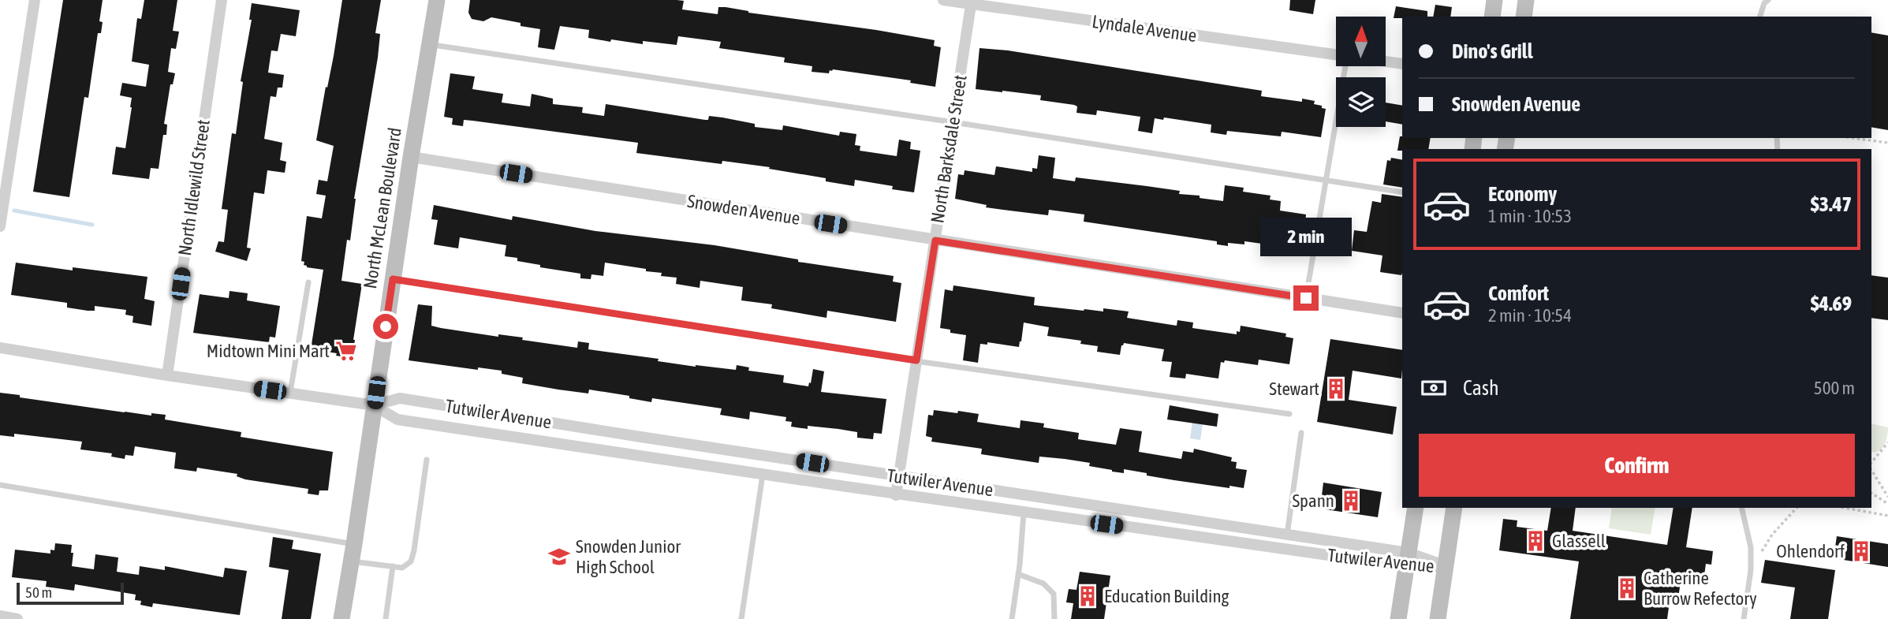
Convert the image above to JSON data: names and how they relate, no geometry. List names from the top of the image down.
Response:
{
  "streets": {
    "main road": ["North McLean Boulevard"],
    "street": [
      "Lyndale Avenue",
      "North Barksdale Street",
      "North Idlewild Street",
      "Snowden Avenue",
      "Tutwiler Avenue"
    ]
  },
  "crossings": [
    ["Lyndale Avenue", "North Barksdale Street"],
    ["North Barksdale Street", "Snowden Avenue"],
    ["North Barksdale Street", "Tutwiler Avenue"],
    ["North Idlewild Street", "Tutwiler Avenue"],
    ["North McLean Boulevard", "Snowden Avenue"],
    ["North McLean Boulevard", "Tutwiler Avenue"]
  ],
  "places": {
    "supermarket": ["Midtown Mini Mart"],
    "building": [
      "Stewart",
      "Spann",
      "Glassell",
      "Ohlendorf",
      "Catherine Burrow Refectory",
      "Education Building"
    ],
    "school or university": ["Snowden Junior High School"]
  },
  "scale_bar": "50 m",
  "north": "top",
  "page": {
    "banner": ["Dino's Grill", "Snowden Avenue"],
    "list": [
      {
        "name": "Economy",
        "note": "1 min · 10:53",
        "value": "$3.47"
      },
      {
        "name": "Comfort",
        "note": "2 min · 10:54",
        "value": "$4.69"
      }
    ],
    "bubble": "2 min",
    "pay": ["Cash", "500 m"],
    "buttons": "Confirm",
    "scale": "50 m"
  }
}
